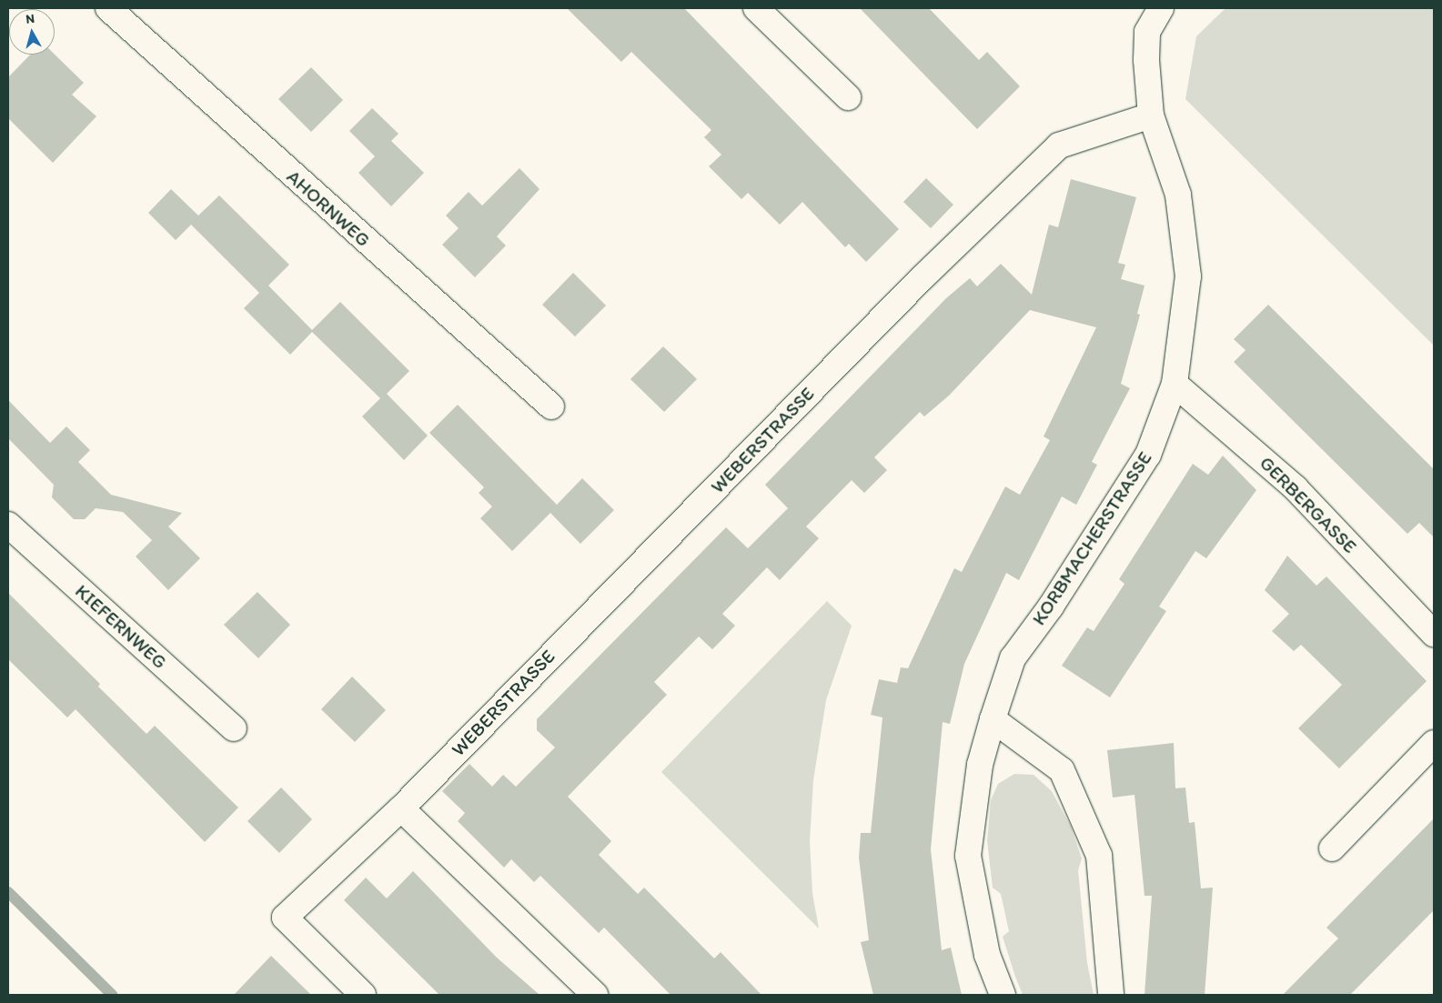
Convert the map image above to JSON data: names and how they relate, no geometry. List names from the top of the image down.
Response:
{
  "streets": {
    "street": [
      "AHORNWEG",
      "WEBERSTRASSE",
      "GERBERGASSE",
      "KORBMACHERSTRASSE",
      "KIEFERNWEG"
    ]
  },
  "crossings": [
    ["WEBERSTRASSE", "KORBMACHERSTRASSE"],
    ["GERBERGASSE", "KORBMACHERSTRASSE"]
  ],
  "north": "top"
}
